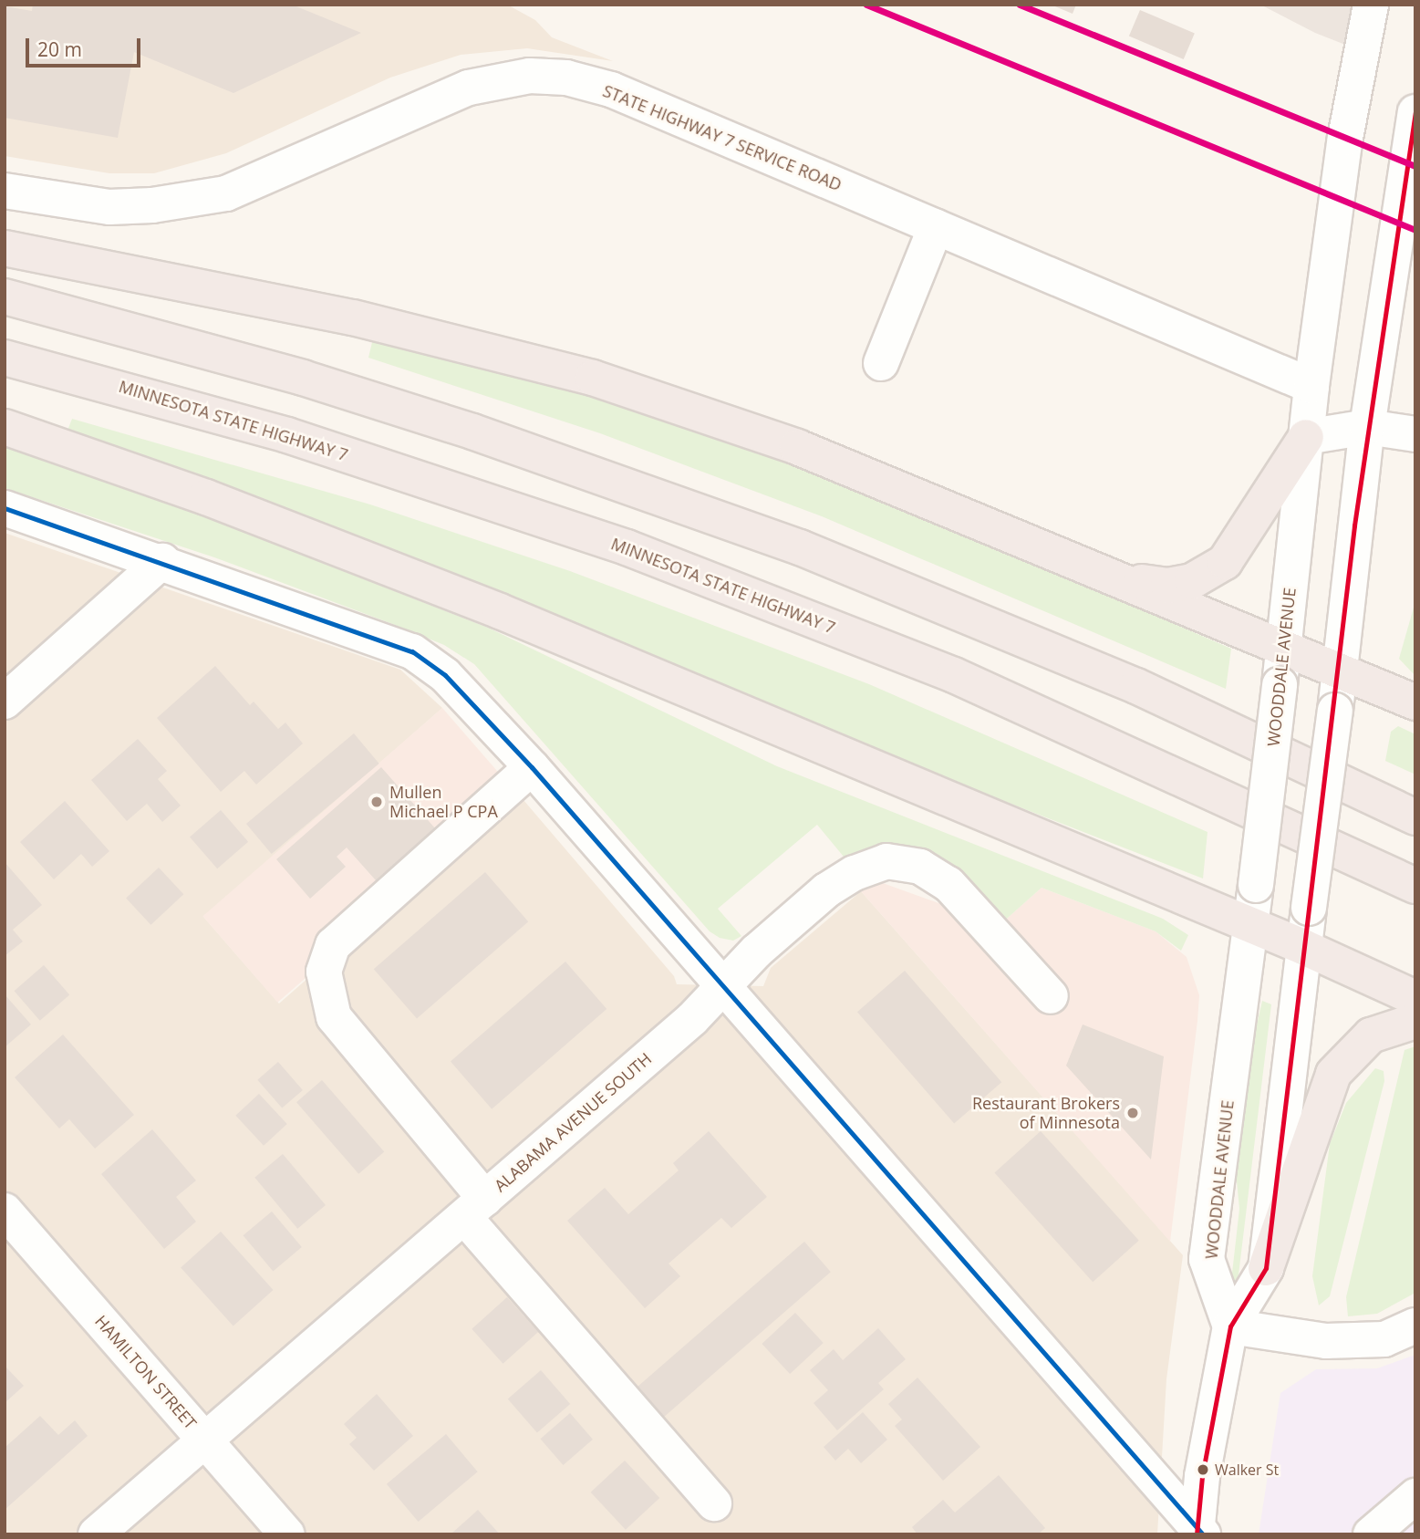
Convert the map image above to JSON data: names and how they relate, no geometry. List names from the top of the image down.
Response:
{
  "streets": {
    "highway": ["MINNESOTA STATE HIGHWAY 7"],
    "street": [
      "STATE HIGHWAY 7 SERVICE ROAD",
      "WOODDALE AVENUE",
      "ALABAMA AVENUE SOUTH",
      "HAMILTON STREET"
    ]
  },
  "crossings": [
    ["STATE HIGHWAY 7 SERVICE ROAD", "WOODDALE AVENUE"],
    ["ALABAMA AVENUE SOUTH", "HAMILTON STREET"]
  ],
  "places": ["Mullen Michael P CPA", "Restaurant Brokers of Minnesota", "Walker St"],
  "scale_bar": "20 m"
}
